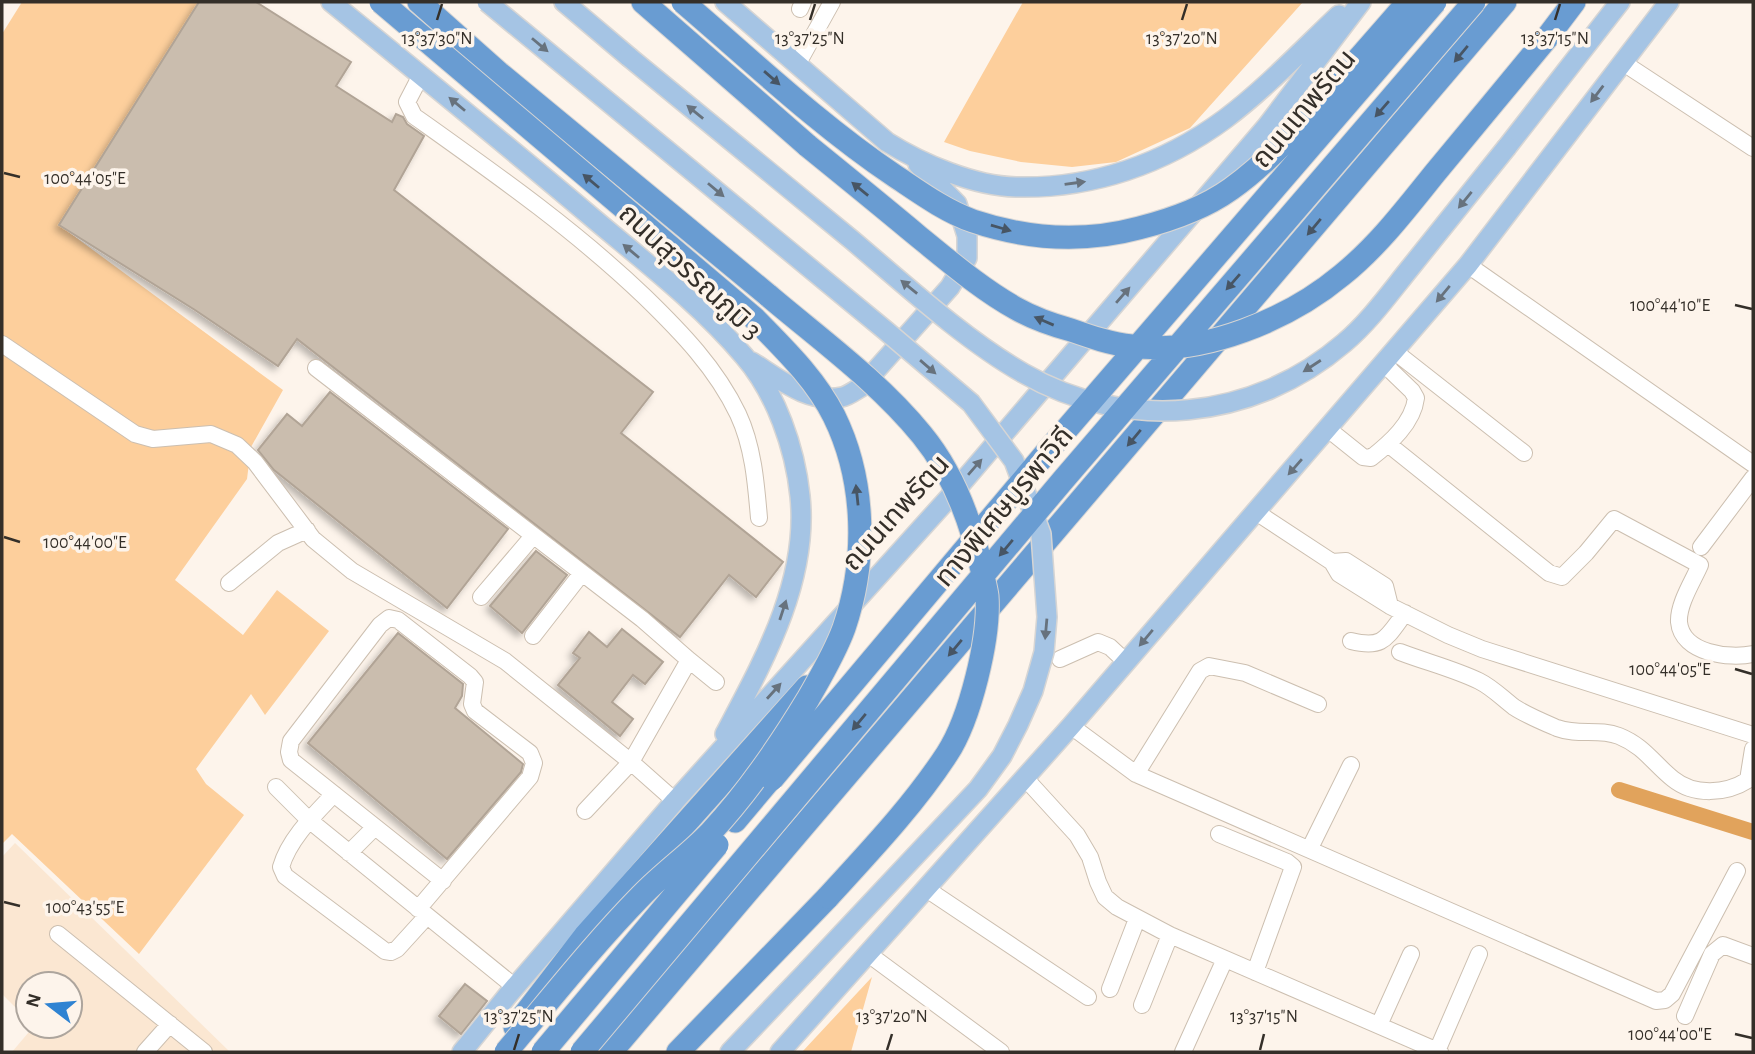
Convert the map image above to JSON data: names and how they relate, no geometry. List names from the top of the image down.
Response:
{
  "streets": {
    "highway": ["ถนนเทพรัตน", "ทางพิเศษบูรพาวิถี"],
    "main road": ["ถนนสุวรรณภูมิ 3"]
  },
  "crossings": [
    ["ถนนเทพรัตน", "ถนนสุวรรณภูมิ 3"],
    ["ถนนเทพรัตน", "ทางพิเศษบูรพาวิถี"]
  ],
  "one_way": ["ถนนเทพรัตน", "ถนนสุวรรณภูมิ 3"],
  "north": "left",
  "coordinates": [
    "13°37'30\"N",
    "13°37'25\"N",
    "13°37'20\"N",
    "13°37'15\"N",
    "100°44'05\"E",
    "100°44'10\"E",
    "100°44'00\"E",
    "100°43'55\"E"
  ]
}
